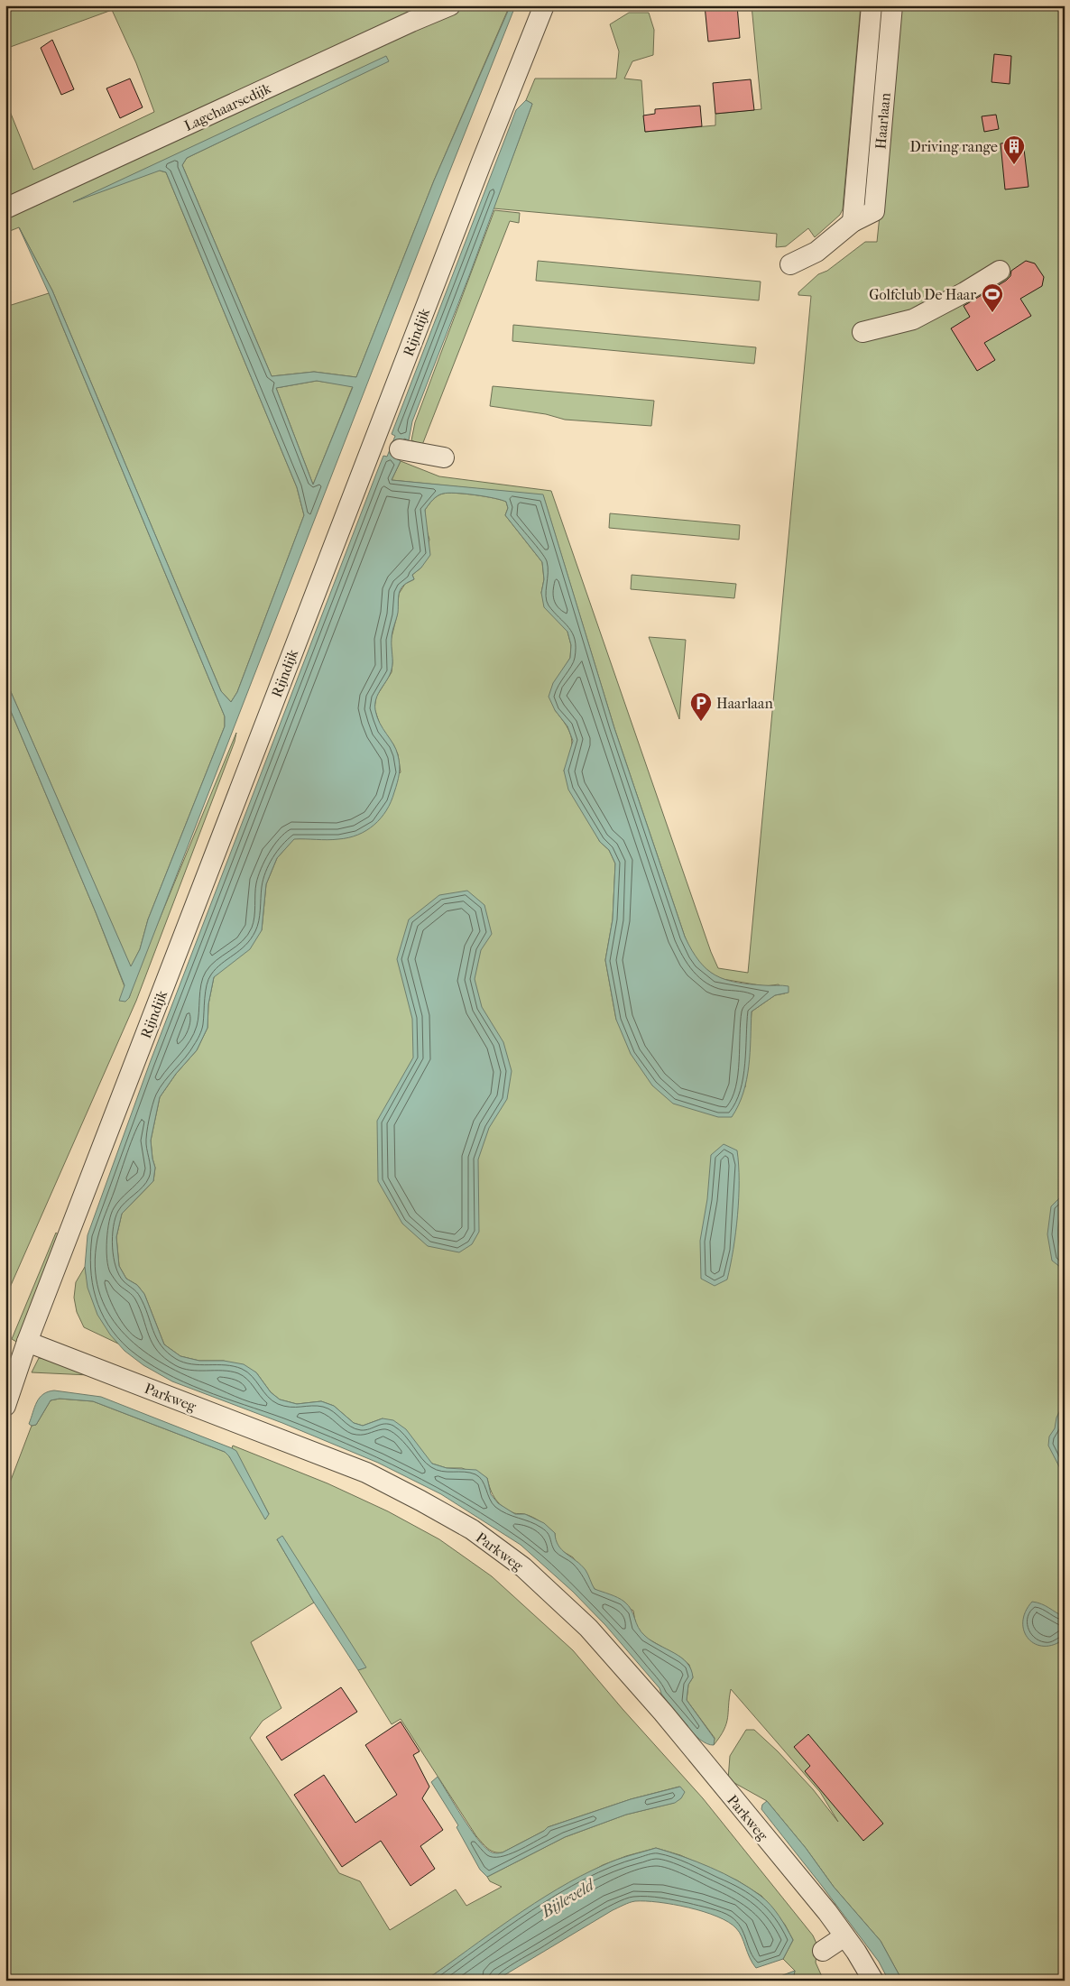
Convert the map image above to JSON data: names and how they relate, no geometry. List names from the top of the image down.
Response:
{
  "streets": {
    "street": [
      "Lagehaarsedijk",
      "Haarlaan",
      "Rijndijk",
      "Parkweg"
    ]
  },
  "crossings": [
    ["Rijndijk", "Parkweg"]
  ],
  "water": ["Bijleveld"],
  "places": {
    "building": ["Driving range"],
    "sports": ["Golfclub De Haar"],
    "parking": ["Haarlaan"]
  }
}
